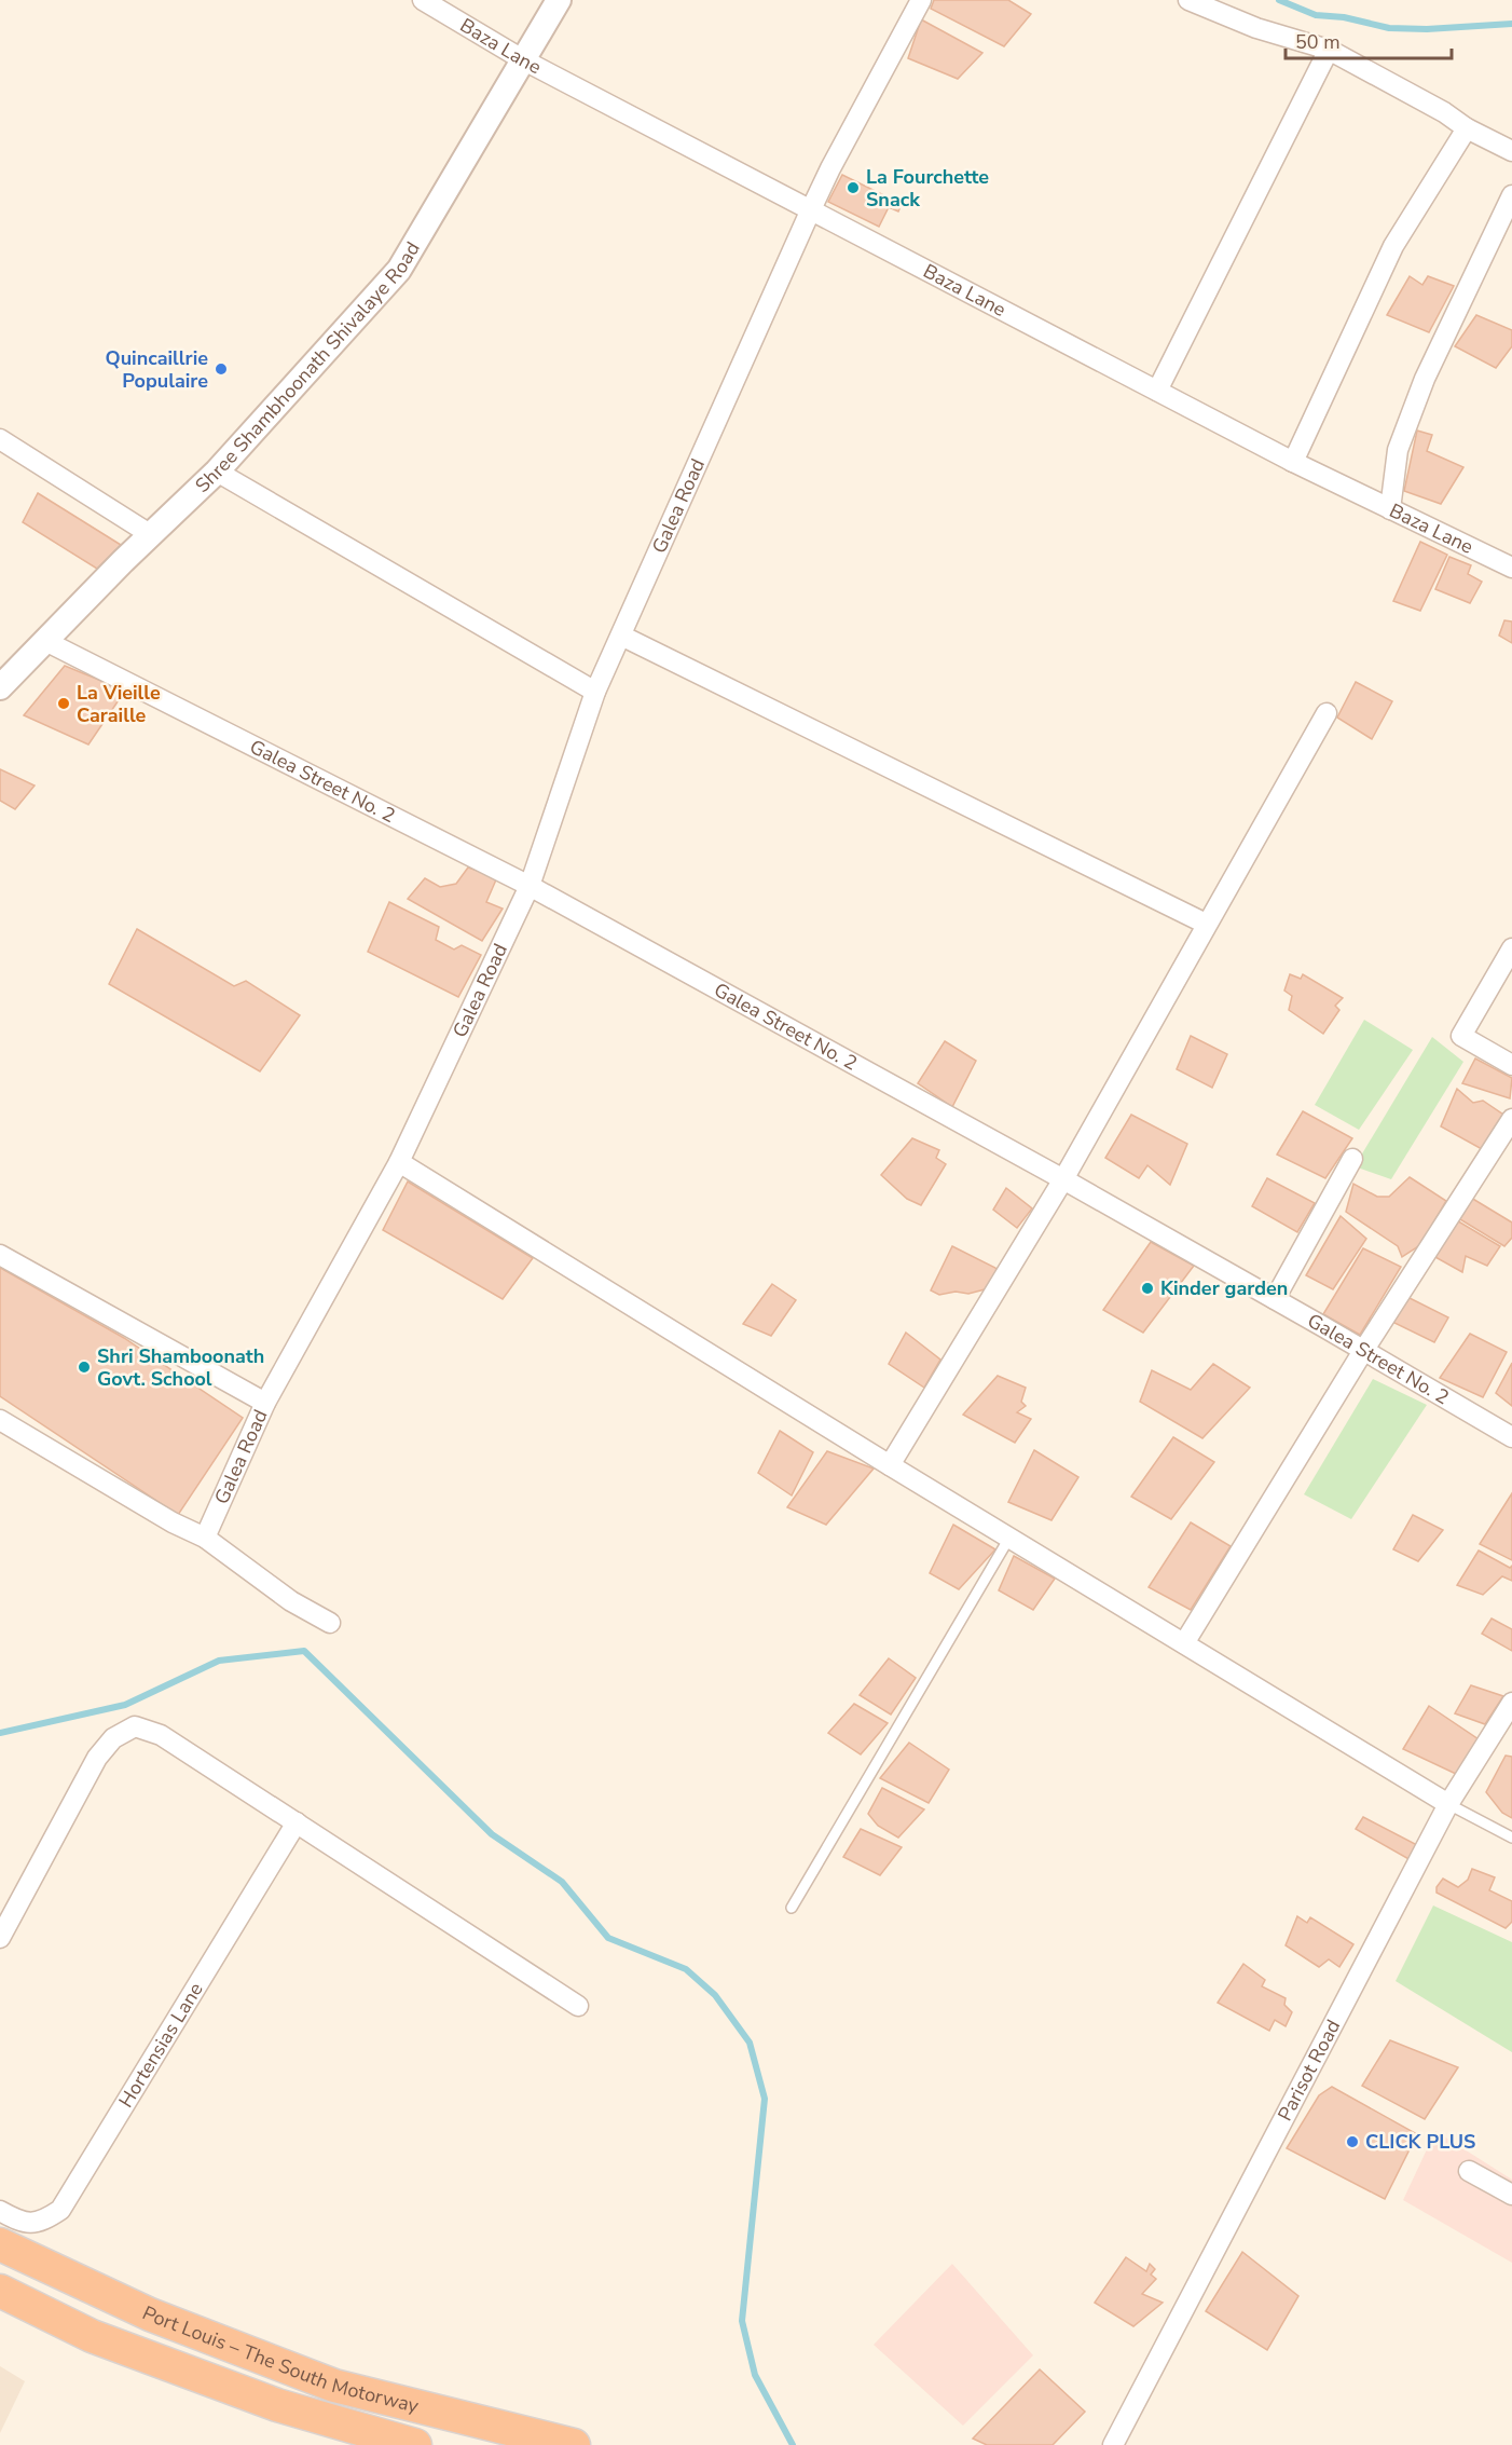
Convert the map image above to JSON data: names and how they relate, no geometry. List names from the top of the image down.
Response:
{
  "streets": {
    "highway": ["Port Louis – The South Motorway"],
    "street": [
      "Baza Lane",
      "Shree Shambhoonath Shivalaye Road",
      "Galea Road",
      "Galea Street No. 2",
      "Hortensias Lane",
      "Parisot Road"
    ]
  },
  "crossings": [
    ["Baza Lane", "Shree Shambhoonath Shivalaye Road"],
    ["Baza Lane", "Galea Road"],
    ["Shree Shambhoonath Shivalaye Road", "Galea Street No. 2"],
    ["Galea Road", "Galea Street No. 2"]
  ],
  "places": [
    "La Fourchette Snack",
    "Quincaillrie Populaire",
    "La Vieille Caraille",
    "Kinder garden",
    "Shri Shamboonath Govt. School",
    "CLICK PLUS"
  ],
  "scale_bar": "50 m"
}
